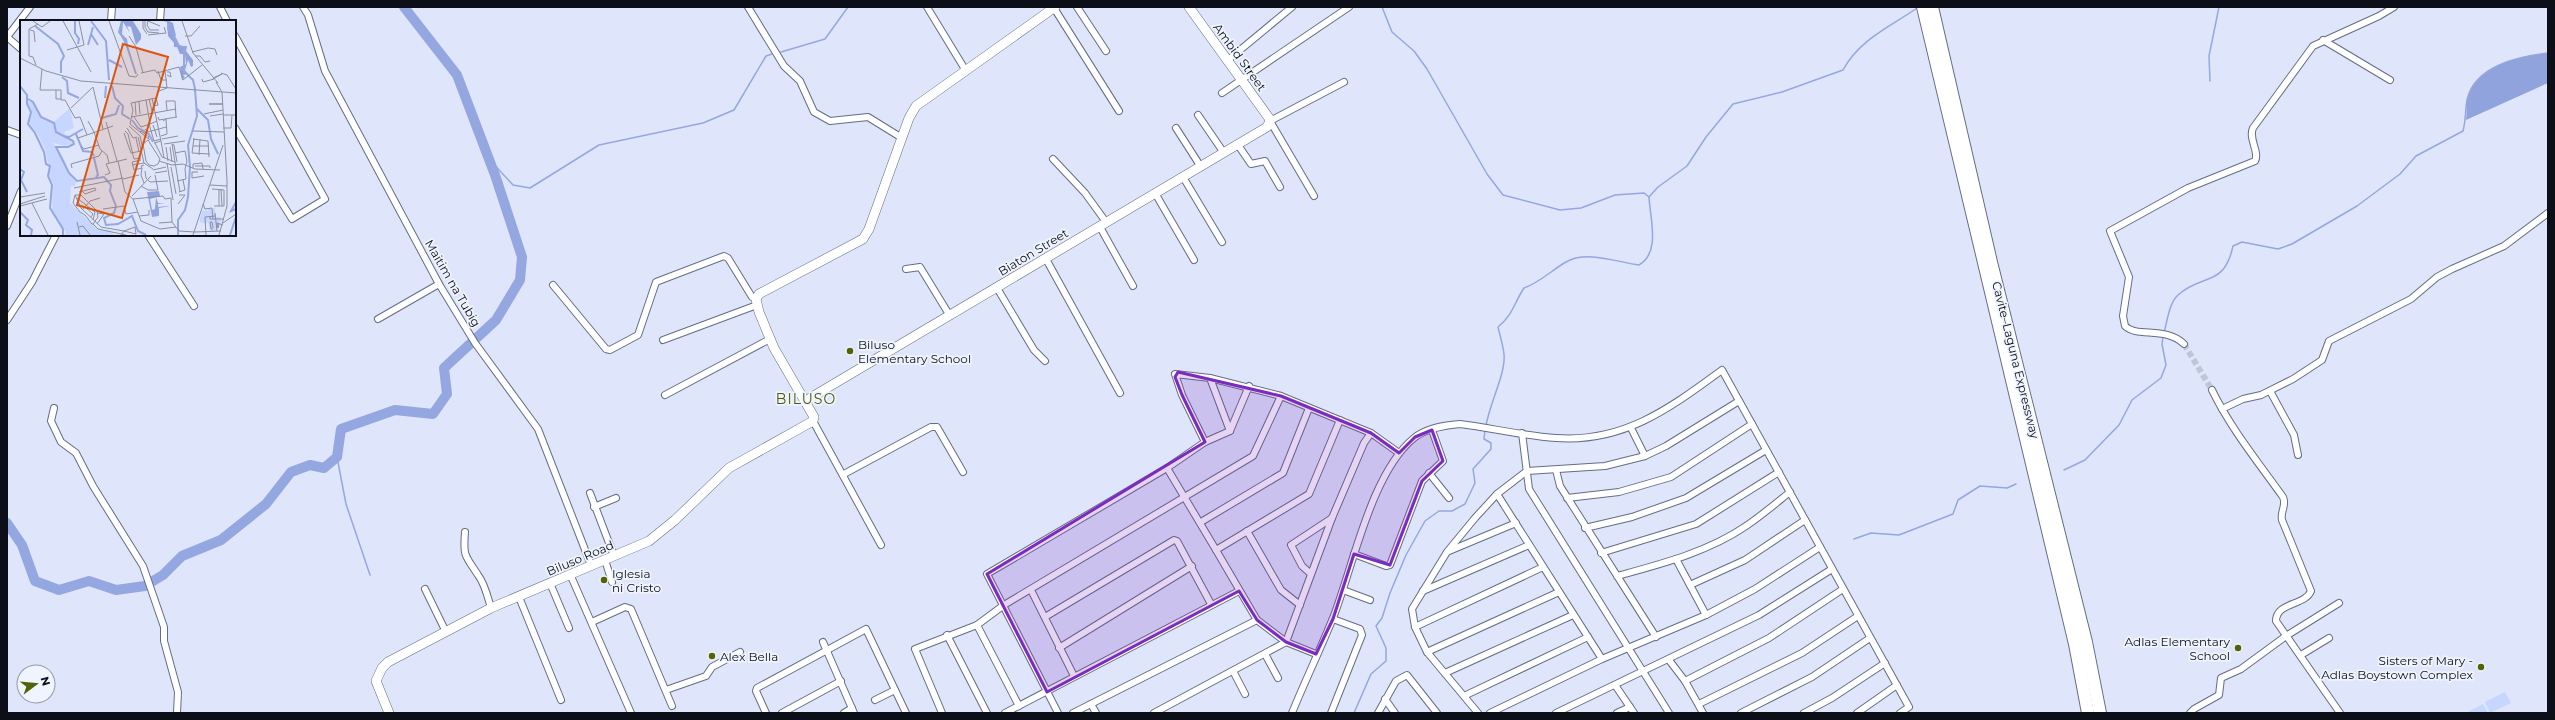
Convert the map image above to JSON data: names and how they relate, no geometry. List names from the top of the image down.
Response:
{
  "streets": {
    "highway": ["Cavite–Laguna Expressway"],
    "street": [
      "Ambid Street",
      "Biaton Street",
      "Maitim na Tubig",
      "Biluso Road"
    ]
  },
  "crossings": [
    ["Ambid Street", "Biaton Street"],
    ["Maitim na Tubig", "Biluso Road"]
  ],
  "districts": ["BILUSO"],
  "places": [
    "Biluso Elementary School",
    "Iglesia ni Cristo",
    "Adlas Elementary School",
    "Alex Bella",
    "Sisters of Mary - Adlas Boystown Complex"
  ],
  "north": "right"
}
